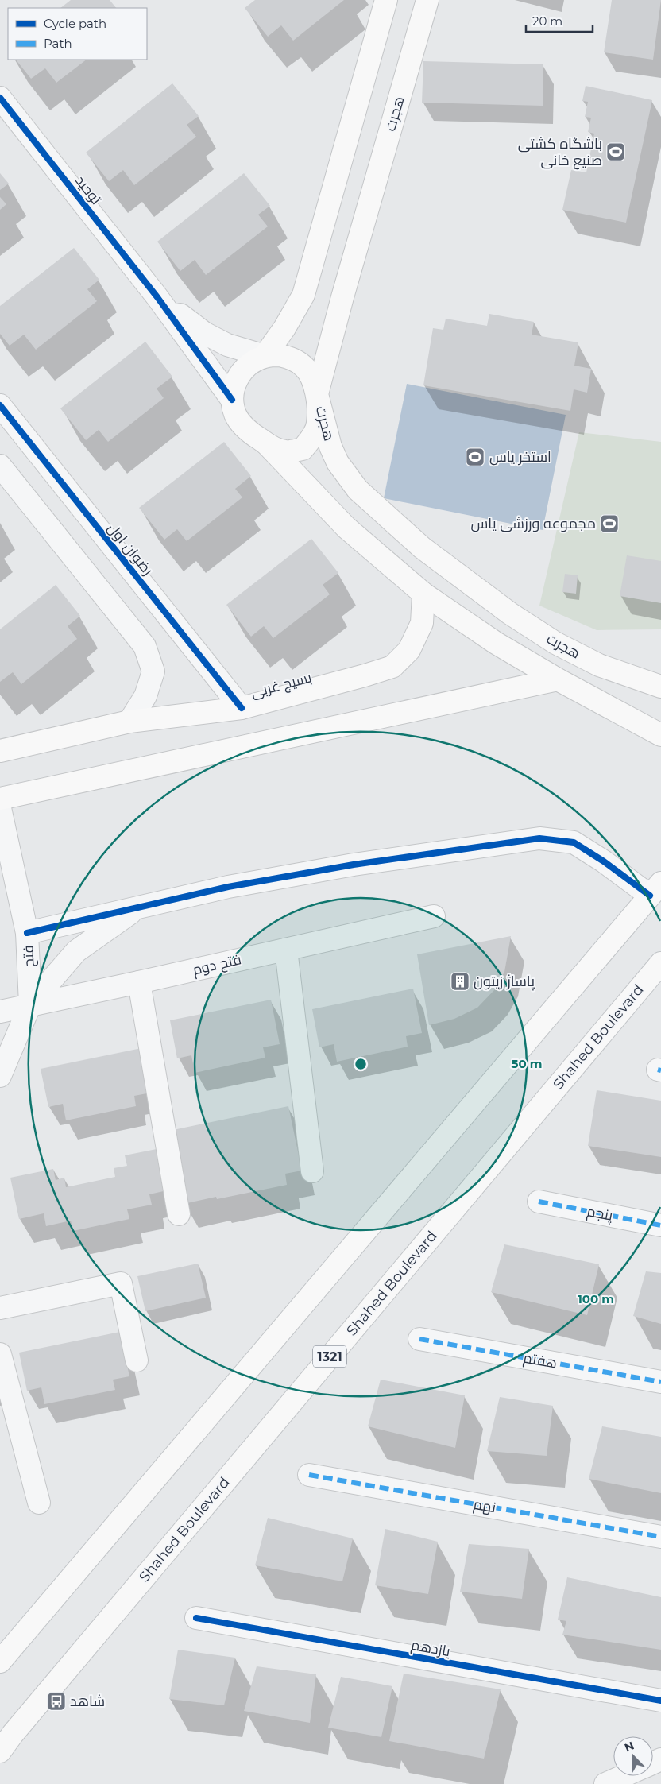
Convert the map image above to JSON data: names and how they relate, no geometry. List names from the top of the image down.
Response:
{
  "streets": {
    "main road": [
      "هجرت",
      "بسیج غربی",
      "Shahed Boulevard",
      "1321"
    ],
    "street": [
      "توحید",
      "رضوان اول",
      "فتح",
      "فتح دوم",
      "پنجم",
      "هفتم",
      "نهم",
      "یازدهم"
    ]
  },
  "crossings": [
    ["رضوان اول", "بسیج غربی"],
    ["فتح", "فتح دوم"]
  ],
  "places": {
    "sports": ["باشگاه کشتی صنیع خانی", "استخر یاس", "مجموعه ورزشی یاس"],
    "building": ["پاساژ زیتون"],
    "bus stop": ["شاهد"]
  },
  "legend": ["Cycle path", "Path"],
  "scale_bar": "20 m",
  "north": "top left",
  "rings": ["50 m", "100 m"]
}
